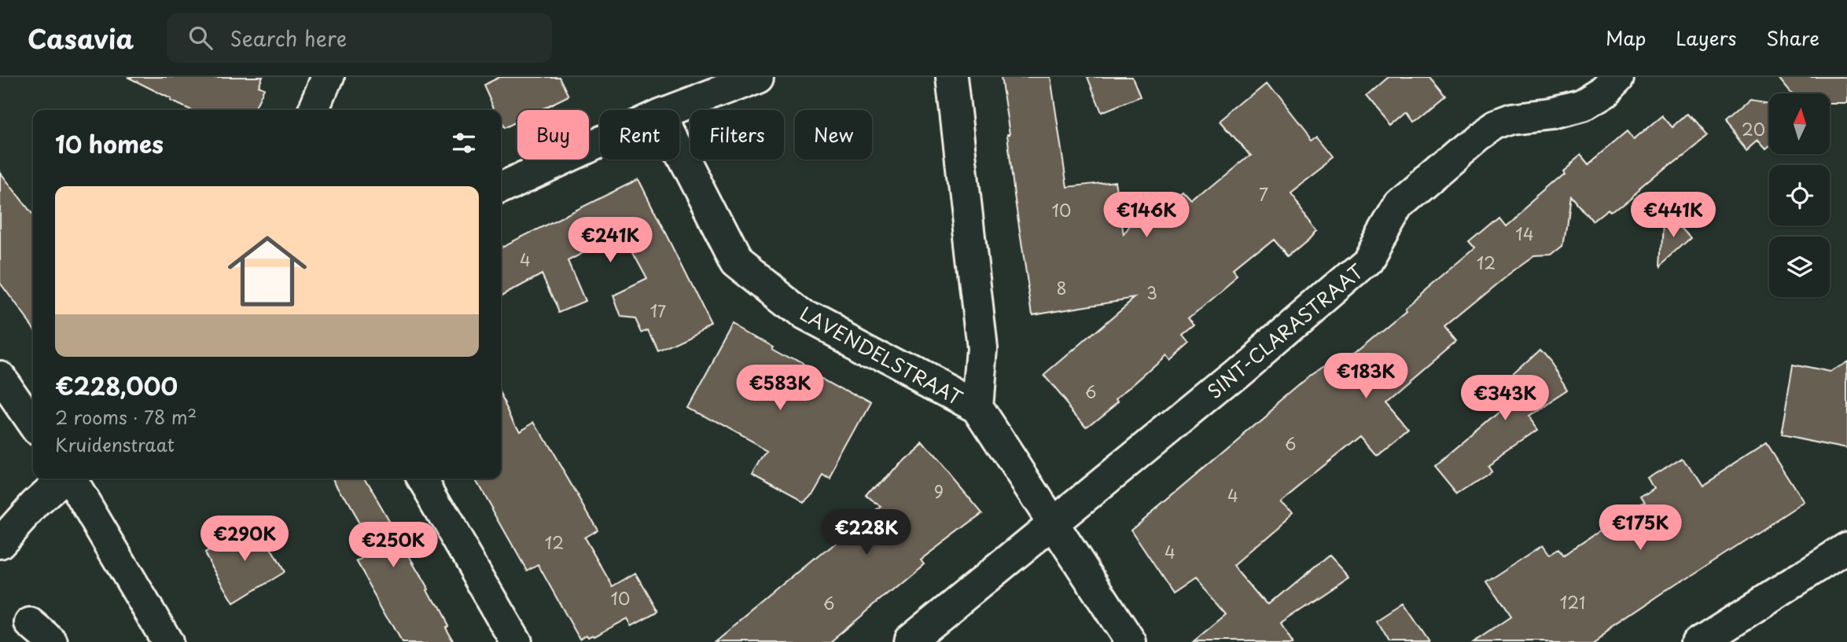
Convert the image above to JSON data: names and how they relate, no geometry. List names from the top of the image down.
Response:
{
  "streets": {
    "street": ["SINT-CLARASTRAAT", "LAVENDELSTRAAT"]
  },
  "crossings": [
    ["SINT-CLARASTRAAT", "LAVENDELSTRAAT"]
  ],
  "house_numbers": [
    "20",
    "7",
    "10",
    "14",
    "4",
    "12",
    "8",
    "3",
    "17",
    "6",
    "6",
    "9",
    "4",
    "12",
    "4",
    "10",
    "121",
    "6"
  ],
  "north": "top",
  "page": {
    "header": "Casavia",
    "search": "Search here",
    "nav": ["Map", "Layers", "Share"],
    "chip": [
      "Buy",
      "Rent",
      "Filters",
      "New"
    ],
    "heading": "10 homes",
    "list": [
      {
        "name": "€228,000",
        "note": "2 rooms · 78 m² · Kruidenstraat"
      }
    ],
    "price": [
      "€146K",
      "€441K",
      "€241K",
      "€183K",
      "€583K",
      "€343K",
      "€175K",
      "€228K",
      "€290K",
      "€250K"
    ]
  }
}
